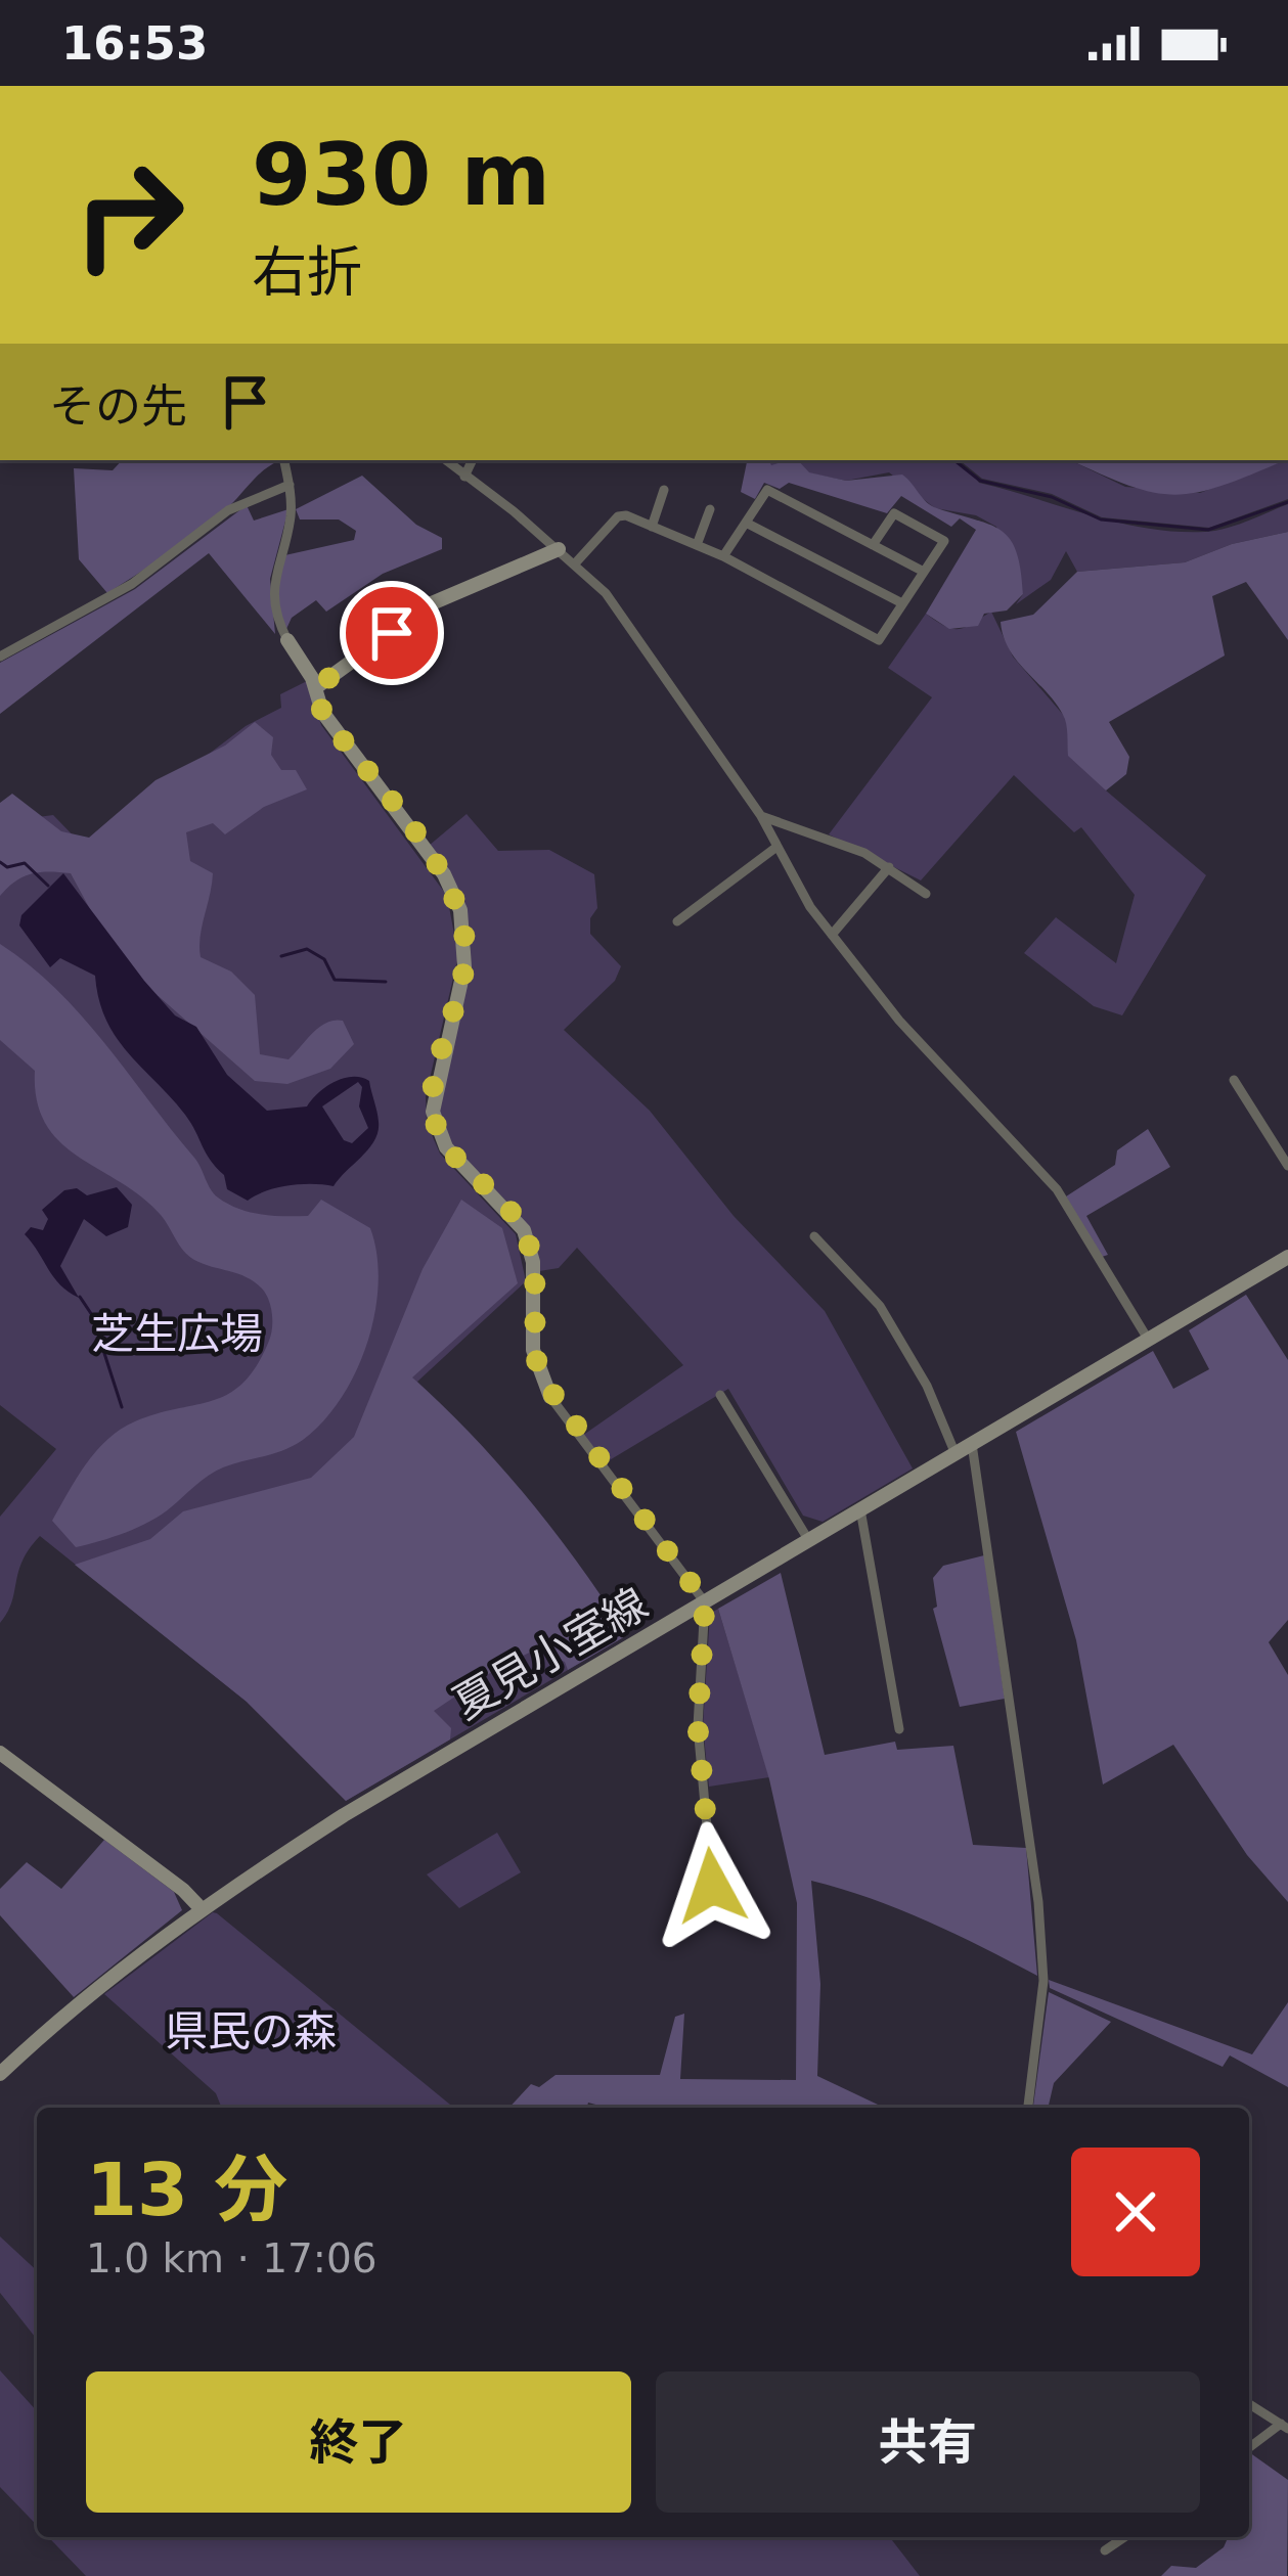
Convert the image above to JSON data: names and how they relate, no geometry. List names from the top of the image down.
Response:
{
  "streets": {
    "main road": ["夏見小室線"]
  },
  "parks": ["芝生広場", "県民の森"],
  "page": {
    "status": "16:53",
    "turn": ["930 m", "右折"],
    "then": "その先",
    "heading": ["13 分", "1.0 km · 17:06"],
    "buttons": ["終了", "共有"]
  }
}
